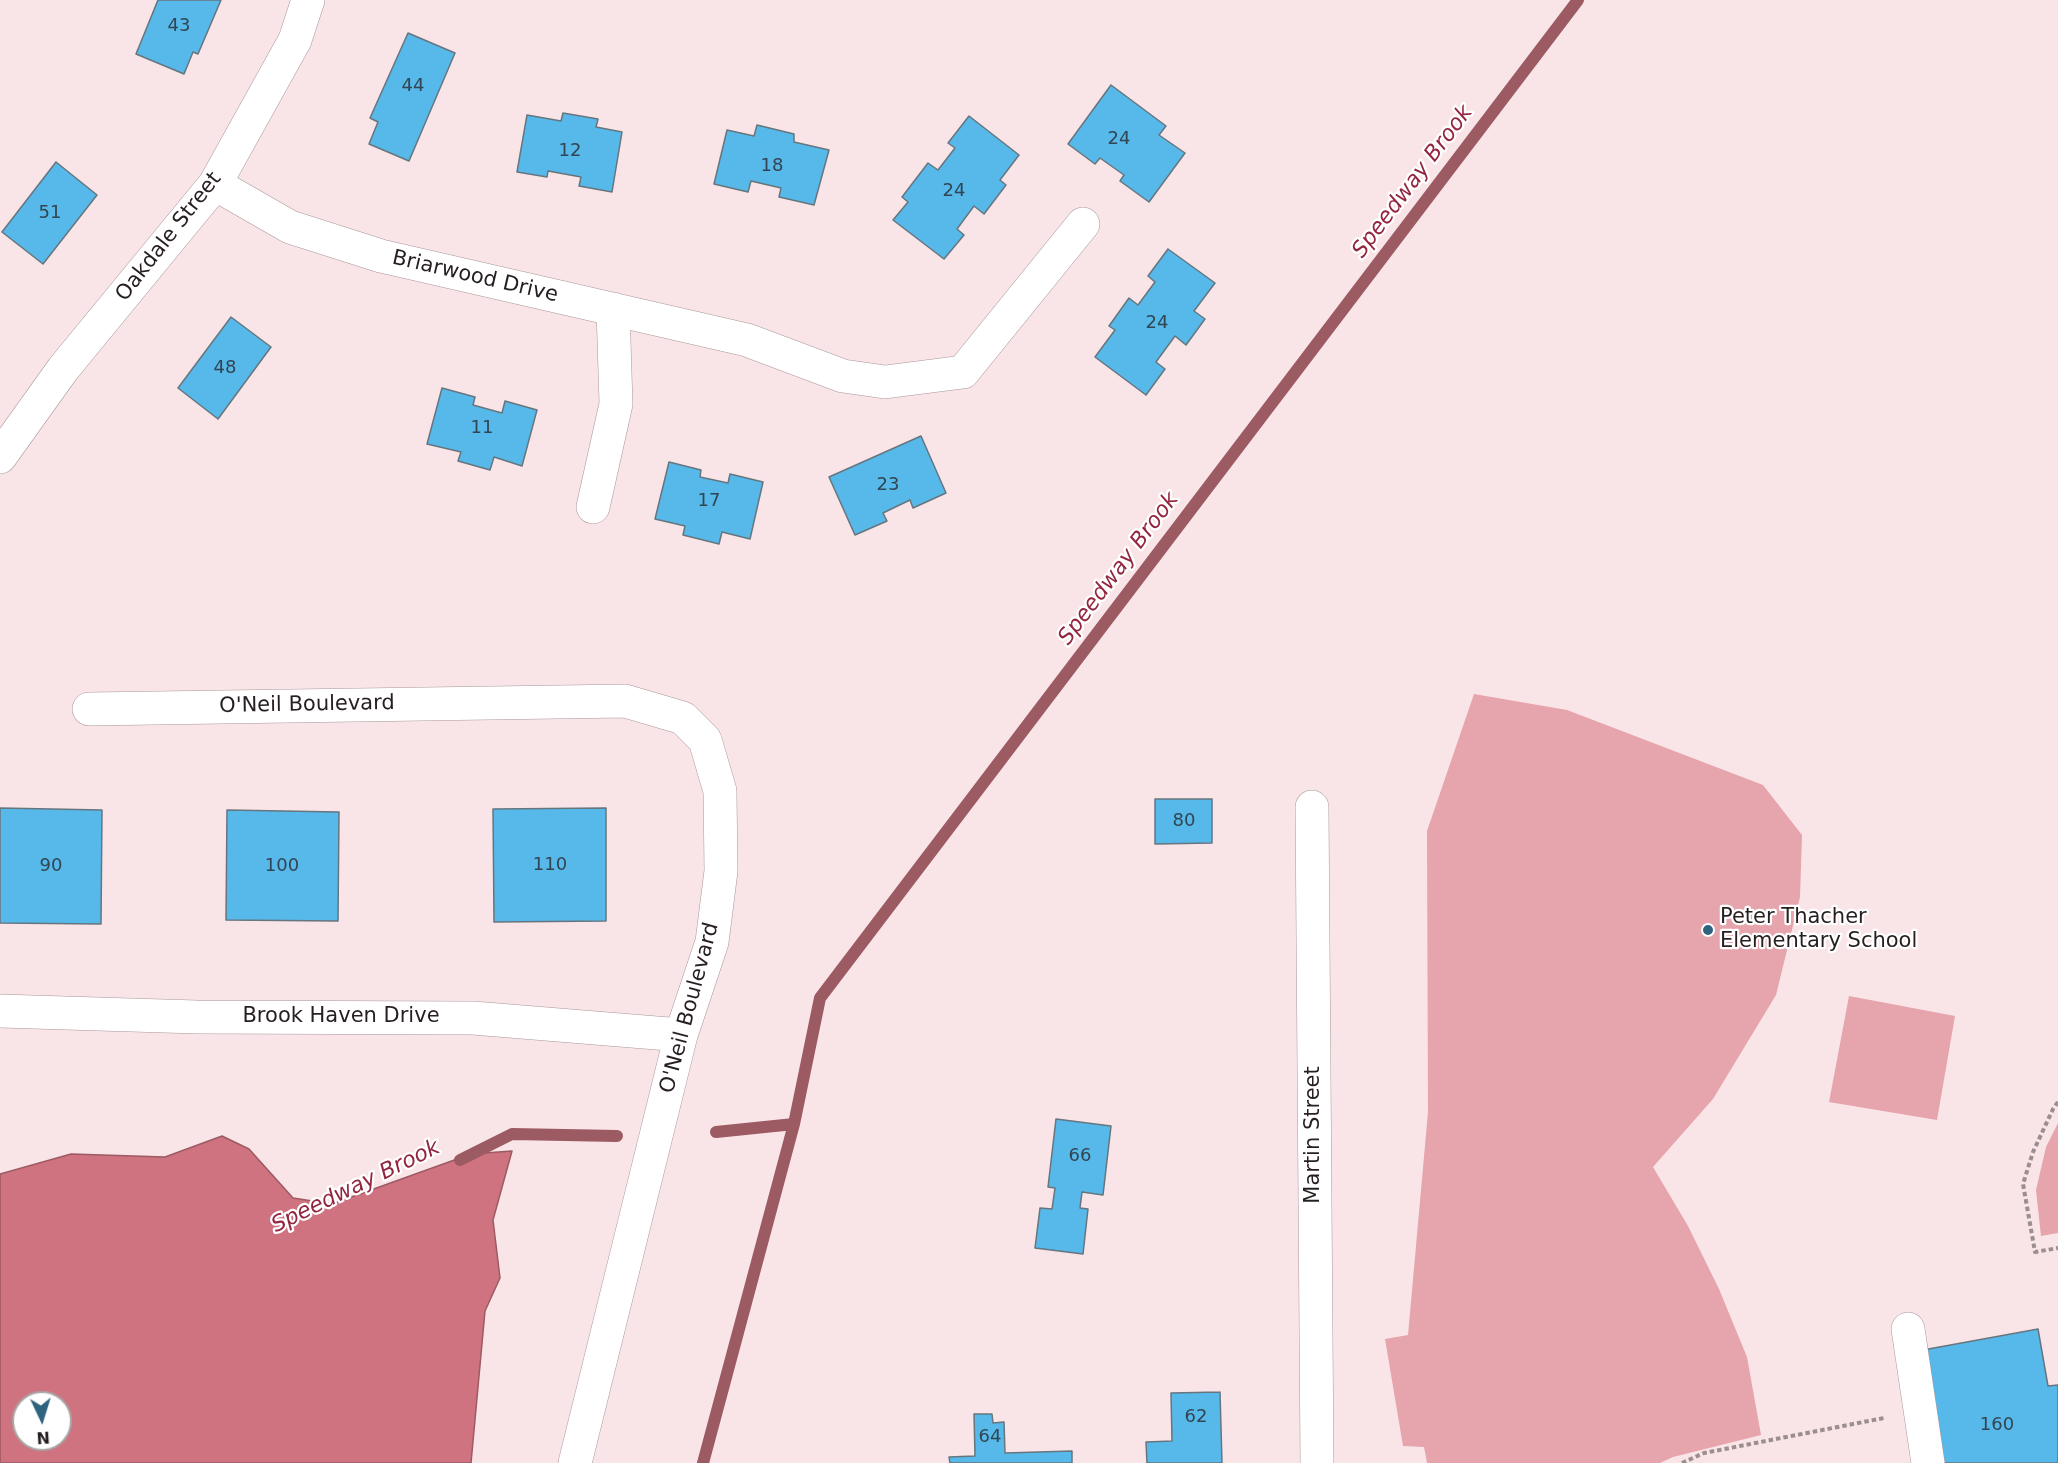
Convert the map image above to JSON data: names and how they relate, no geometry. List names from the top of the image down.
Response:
{
  "streets": {
    "street": [
      "Oakdale Street",
      "Briarwood Drive",
      "O'Neil Boulevard",
      "Brook Haven Drive",
      "Martin Street"
    ]
  },
  "crossings": [
    ["Oakdale Street", "Briarwood Drive"],
    ["O'Neil Boulevard", "Brook Haven Drive"]
  ],
  "water": ["Speedway Brook"],
  "places": ["Peter Thacher Elementary School"],
  "house_numbers": [
    "43",
    "44",
    "24",
    "12",
    "18",
    "24",
    "51",
    "24",
    "48",
    "11",
    "23",
    "17",
    "80",
    "110",
    "90",
    "100",
    "66",
    "62",
    "160",
    "64"
  ],
  "north": "bottom"
}
